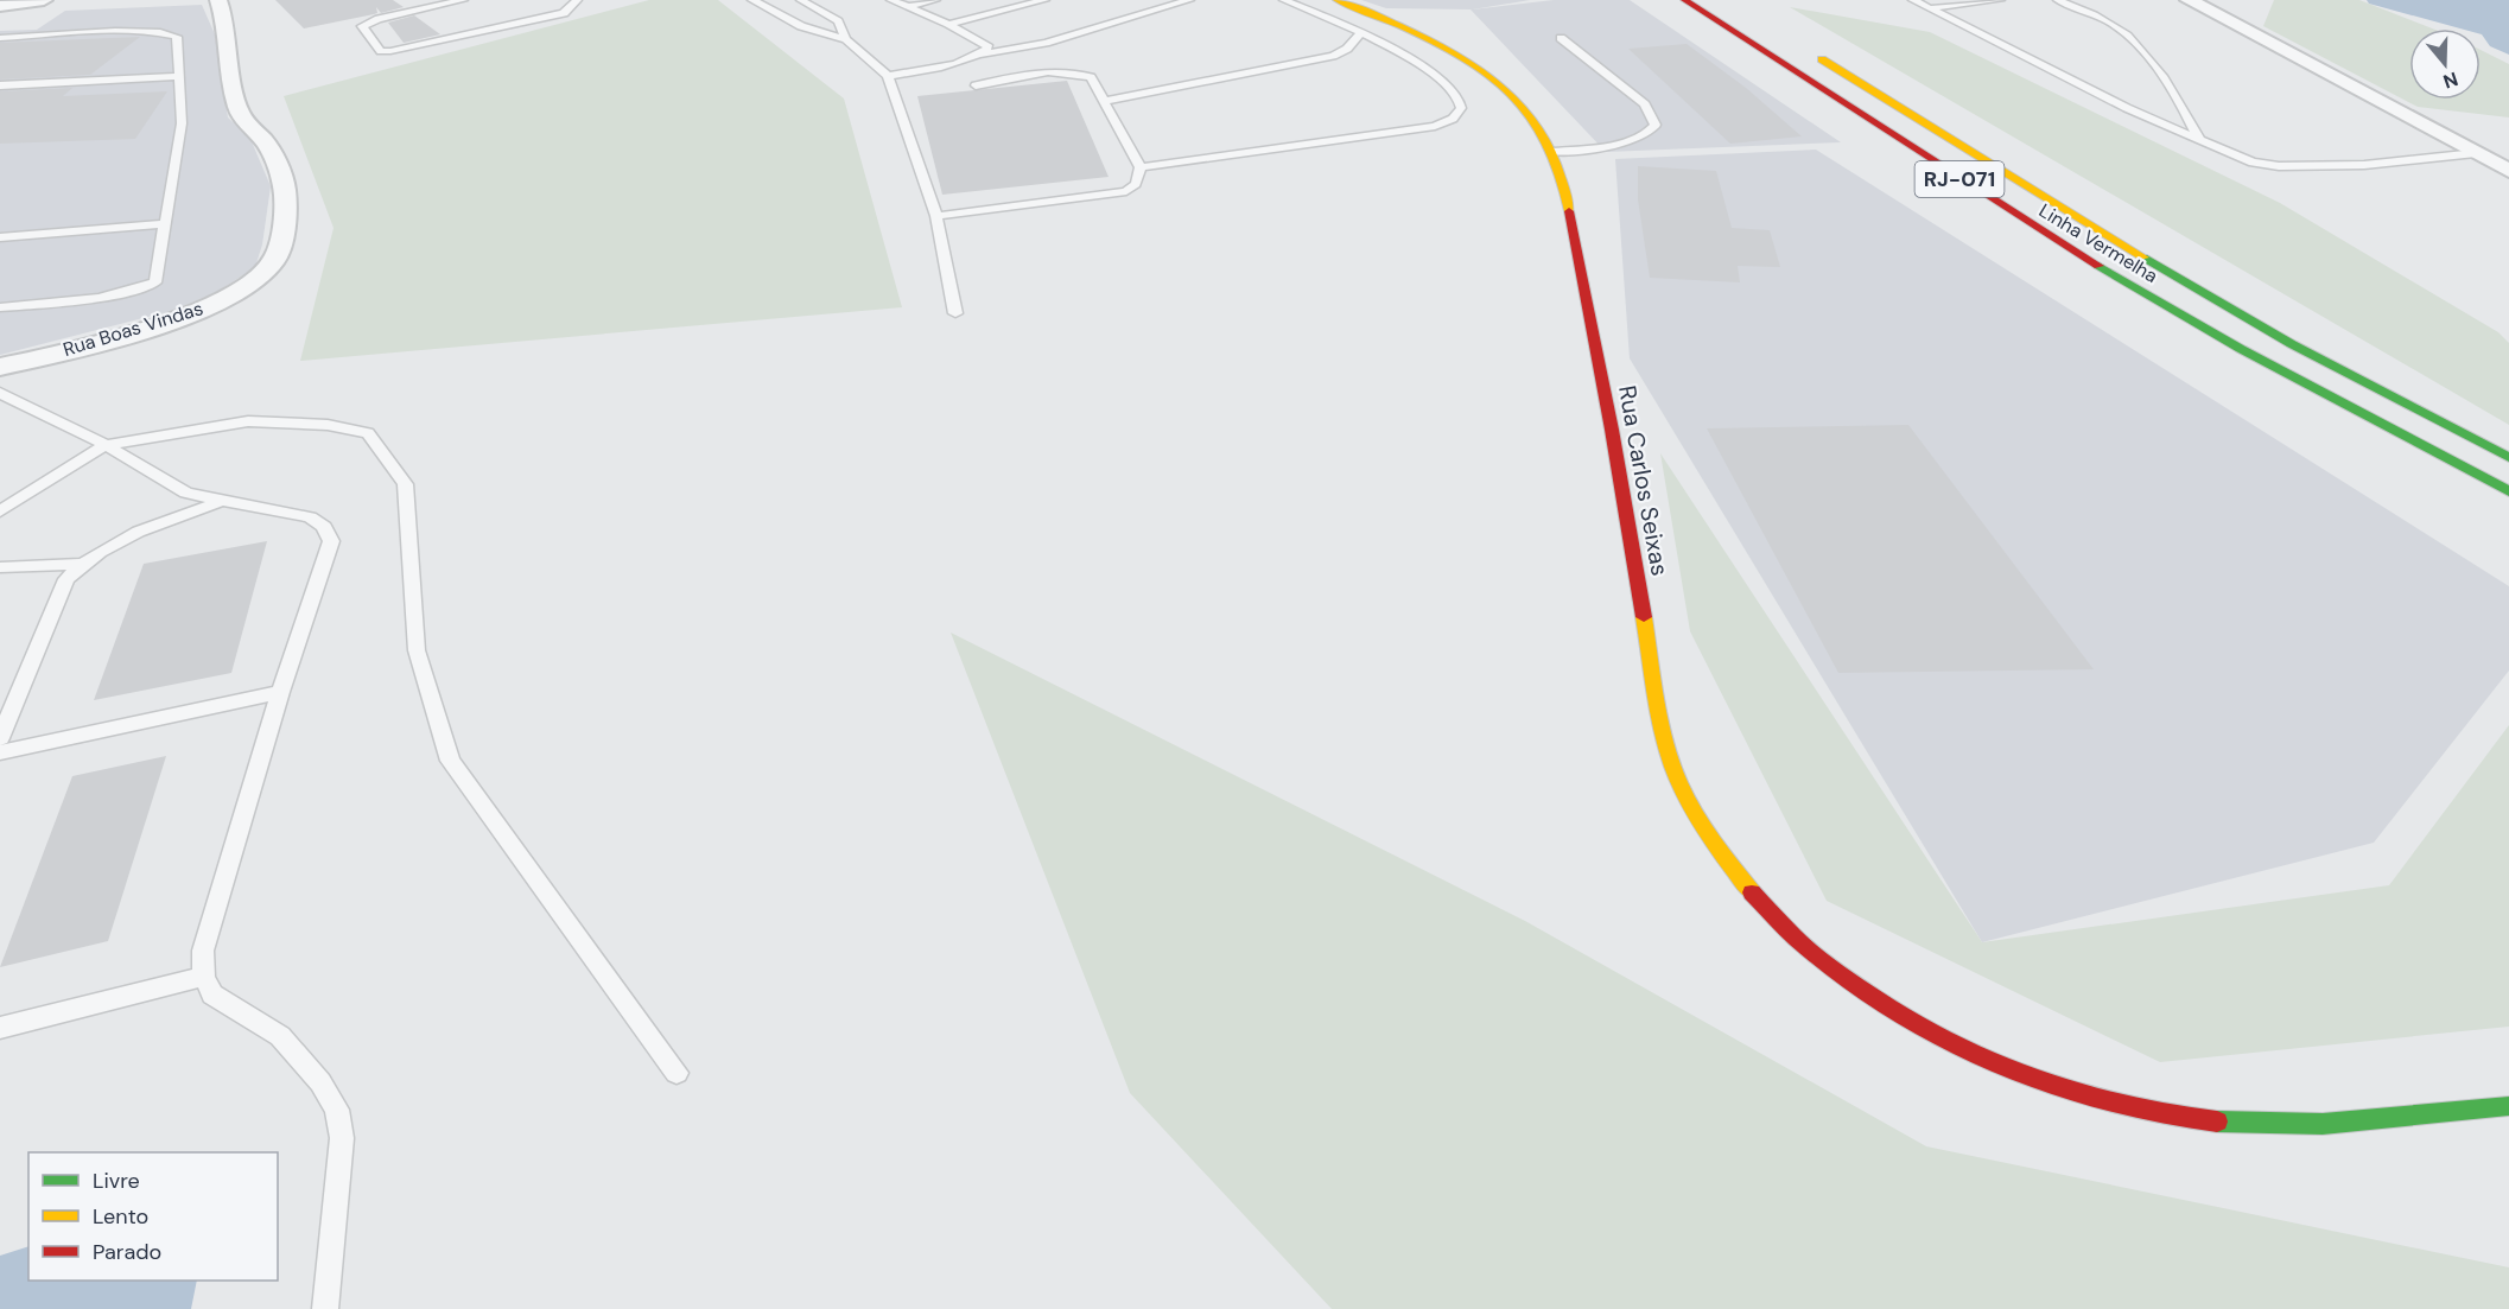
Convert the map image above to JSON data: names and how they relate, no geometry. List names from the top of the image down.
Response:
{
  "streets": {
    "main road": ["RJ-071", "Linha Vermelha", "Rua Carlos Seixas"],
    "street": ["Rua Boas Vindas"]
  },
  "legend": ["Livre", "Lento", "Parado"],
  "north": "bottom"
}
